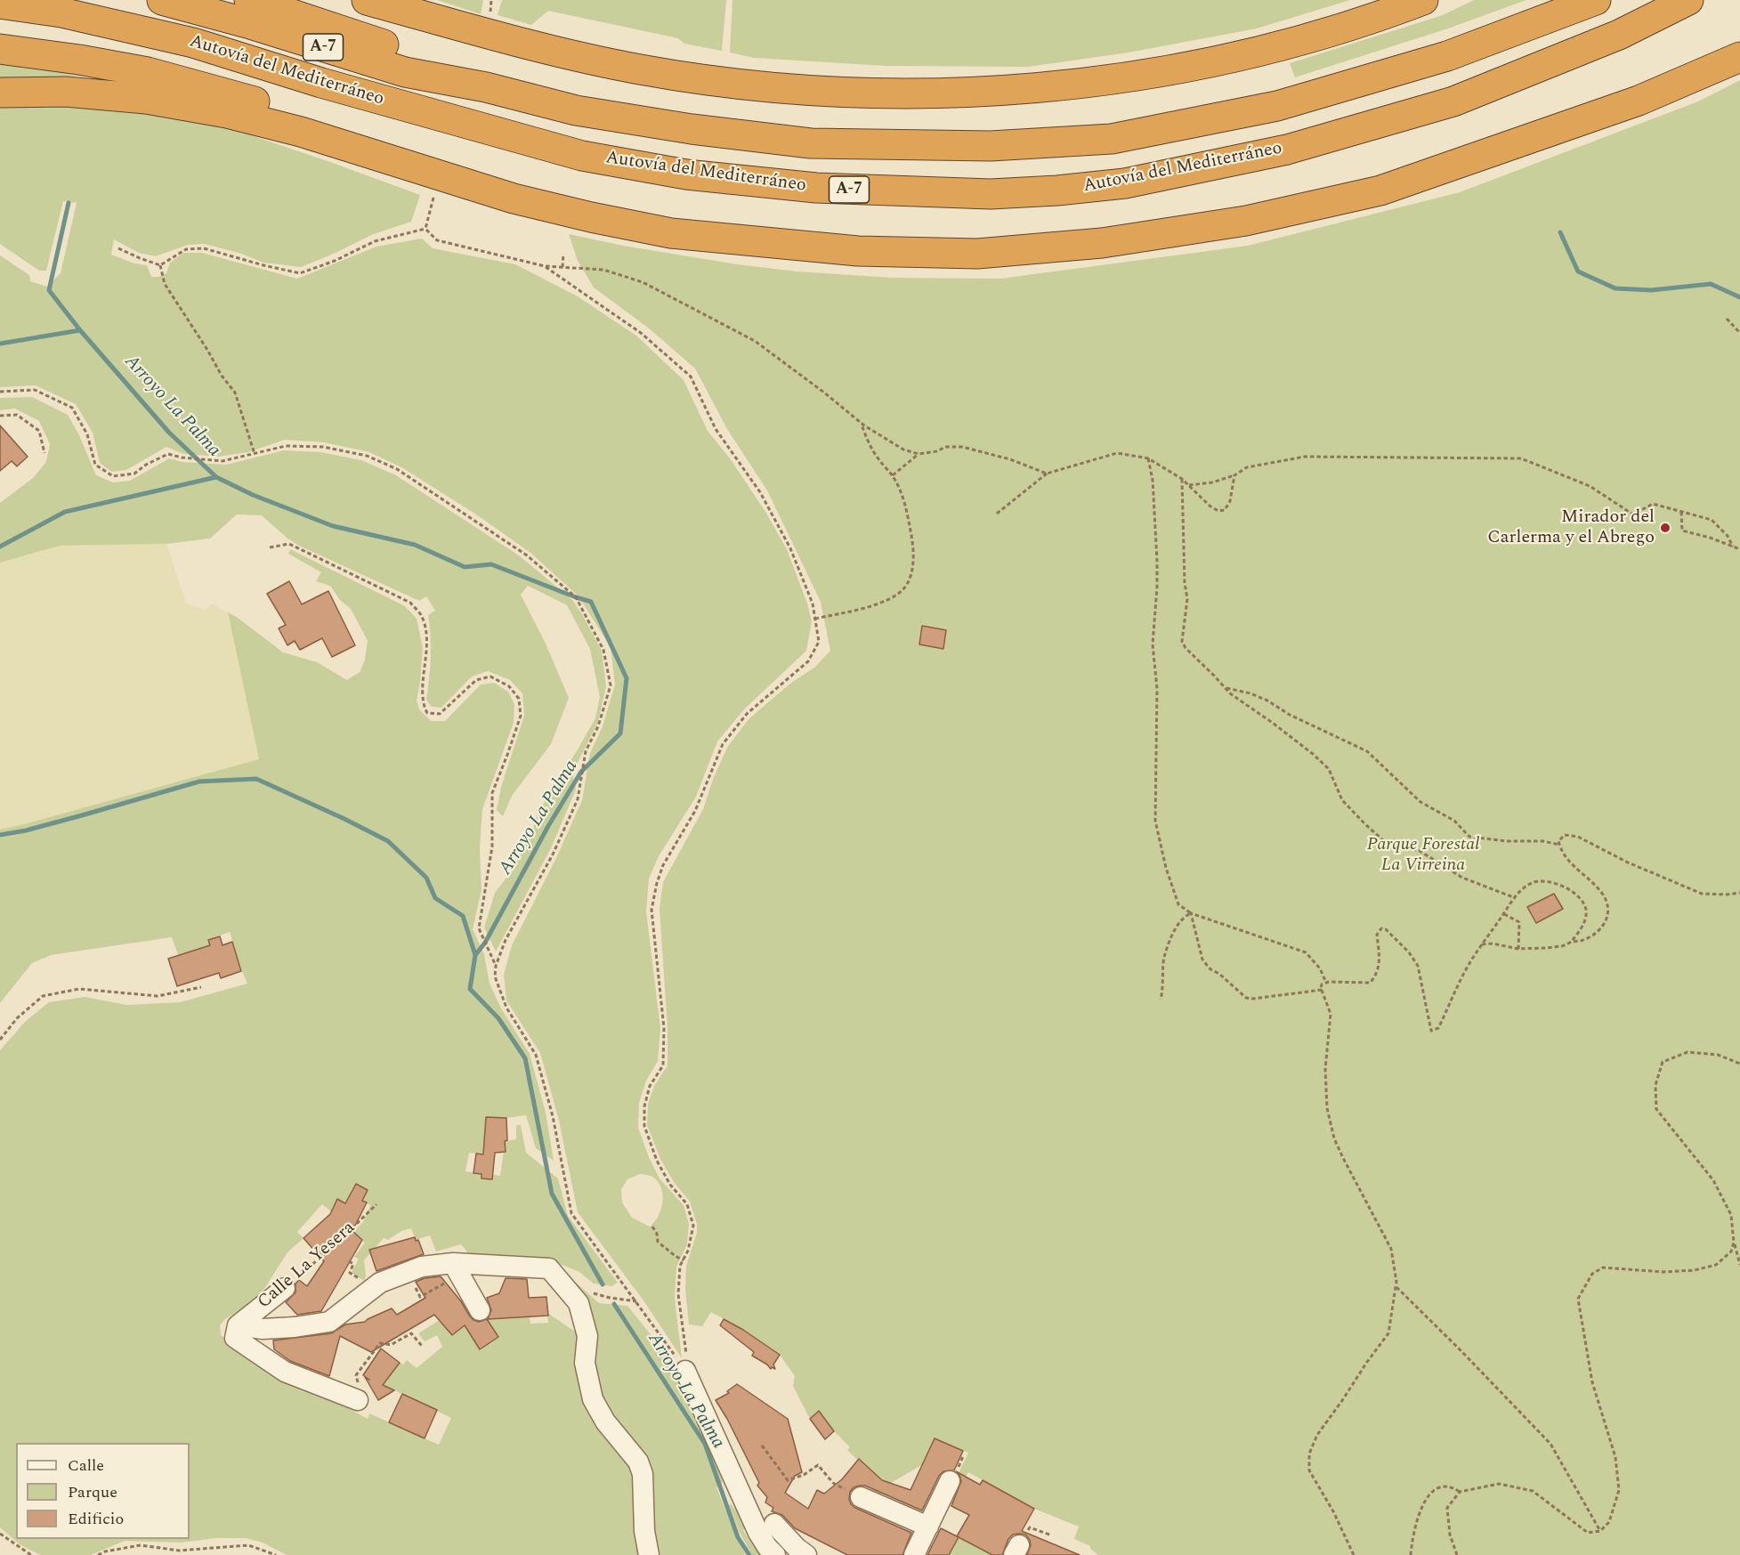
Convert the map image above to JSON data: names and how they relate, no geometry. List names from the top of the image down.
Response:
{
  "streets": {
    "highway": ["A-7", "Autovía del Mediterráneo"],
    "street": ["Calle La Yesera"]
  },
  "water": ["Arroyo La Palma"],
  "parks": ["Parque Forestal La Virreina"],
  "places": ["Mirador del Carlerma y el Abrego"],
  "legend": ["Calle", "Parque", "Edificio"]
}
